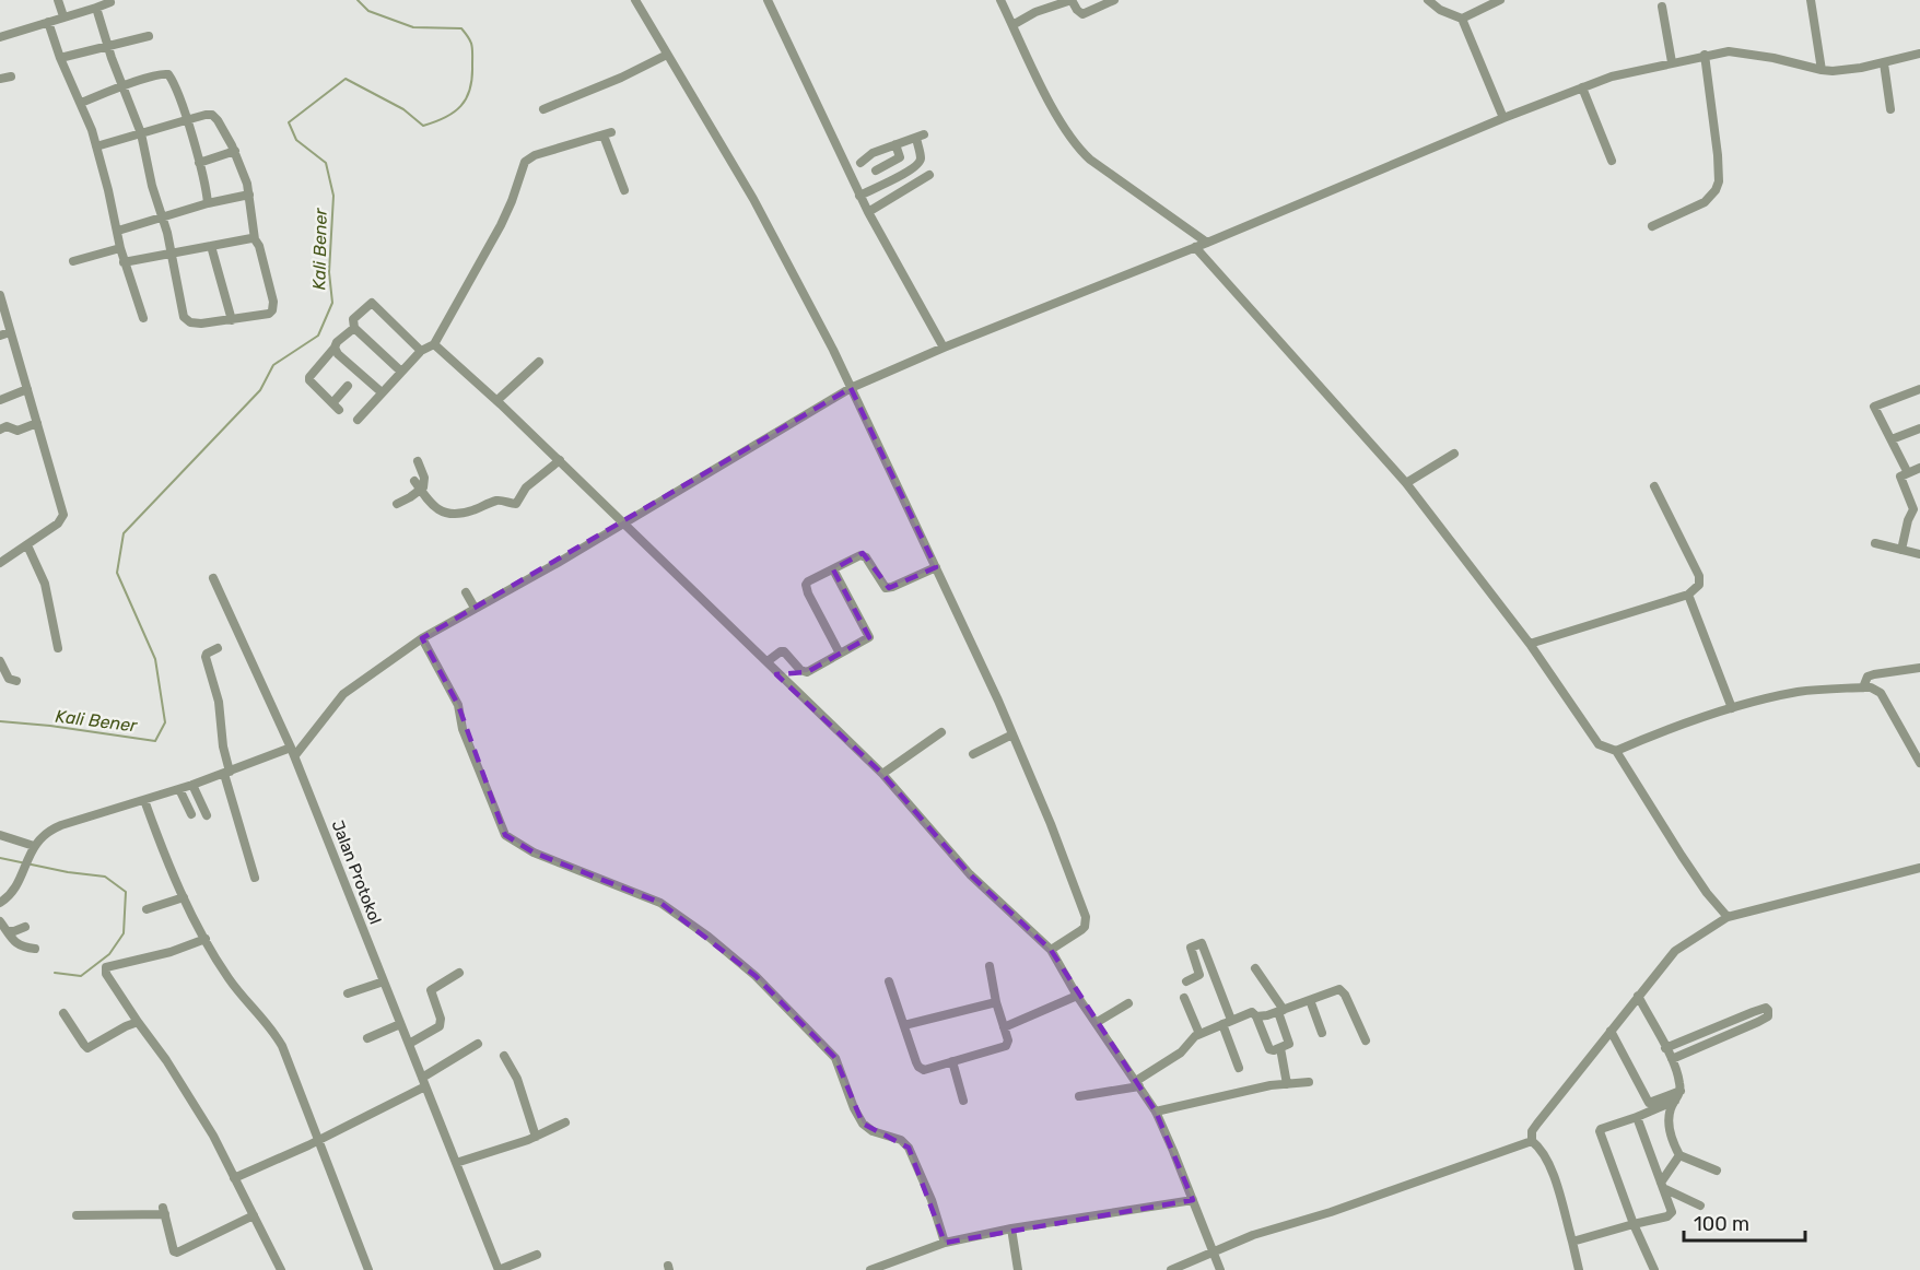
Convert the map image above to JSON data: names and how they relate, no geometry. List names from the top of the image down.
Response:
{
  "streets": {
    "street": ["Jalan Protokol"]
  },
  "water": ["Kali Bener"],
  "scale_bar": "100 m"
}
